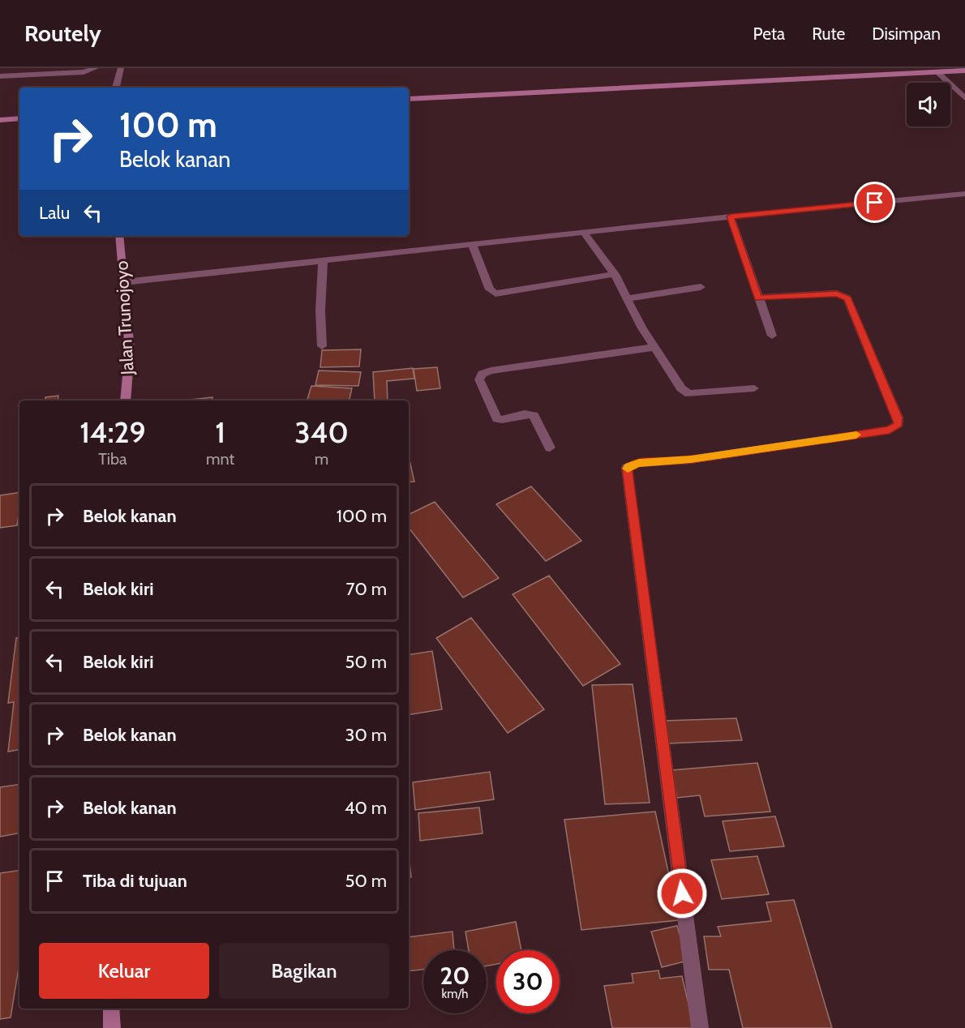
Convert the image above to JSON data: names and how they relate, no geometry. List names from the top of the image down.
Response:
{
  "streets": {
    "main road": ["Jalan Trunojoyo"]
  },
  "page": {
    "header": "Routely",
    "nav": ["Peta", "Rute", "Disimpan"],
    "turn": ["100 m", "Belok kanan"],
    "then": "Lalu",
    "eta": [
      "14:29",
      "Tiba",
      "1",
      "mnt",
      "340",
      "m"
    ],
    "list": [
      {
        "name": "Belok kanan",
        "value": "100 m"
      },
      {
        "name": "Belok kiri",
        "value": "70 m"
      },
      {
        "name": "Belok kiri",
        "value": "50 m"
      },
      {
        "name": "Belok kanan",
        "value": "30 m"
      },
      {
        "name": "Belok kanan",
        "value": "40 m"
      },
      {
        "name": "Tiba di tujuan",
        "value": "50 m"
      }
    ],
    "buttons": ["Keluar", "Bagikan"],
    "speed": "20 km/h",
    "limit": "30"
  }
}
